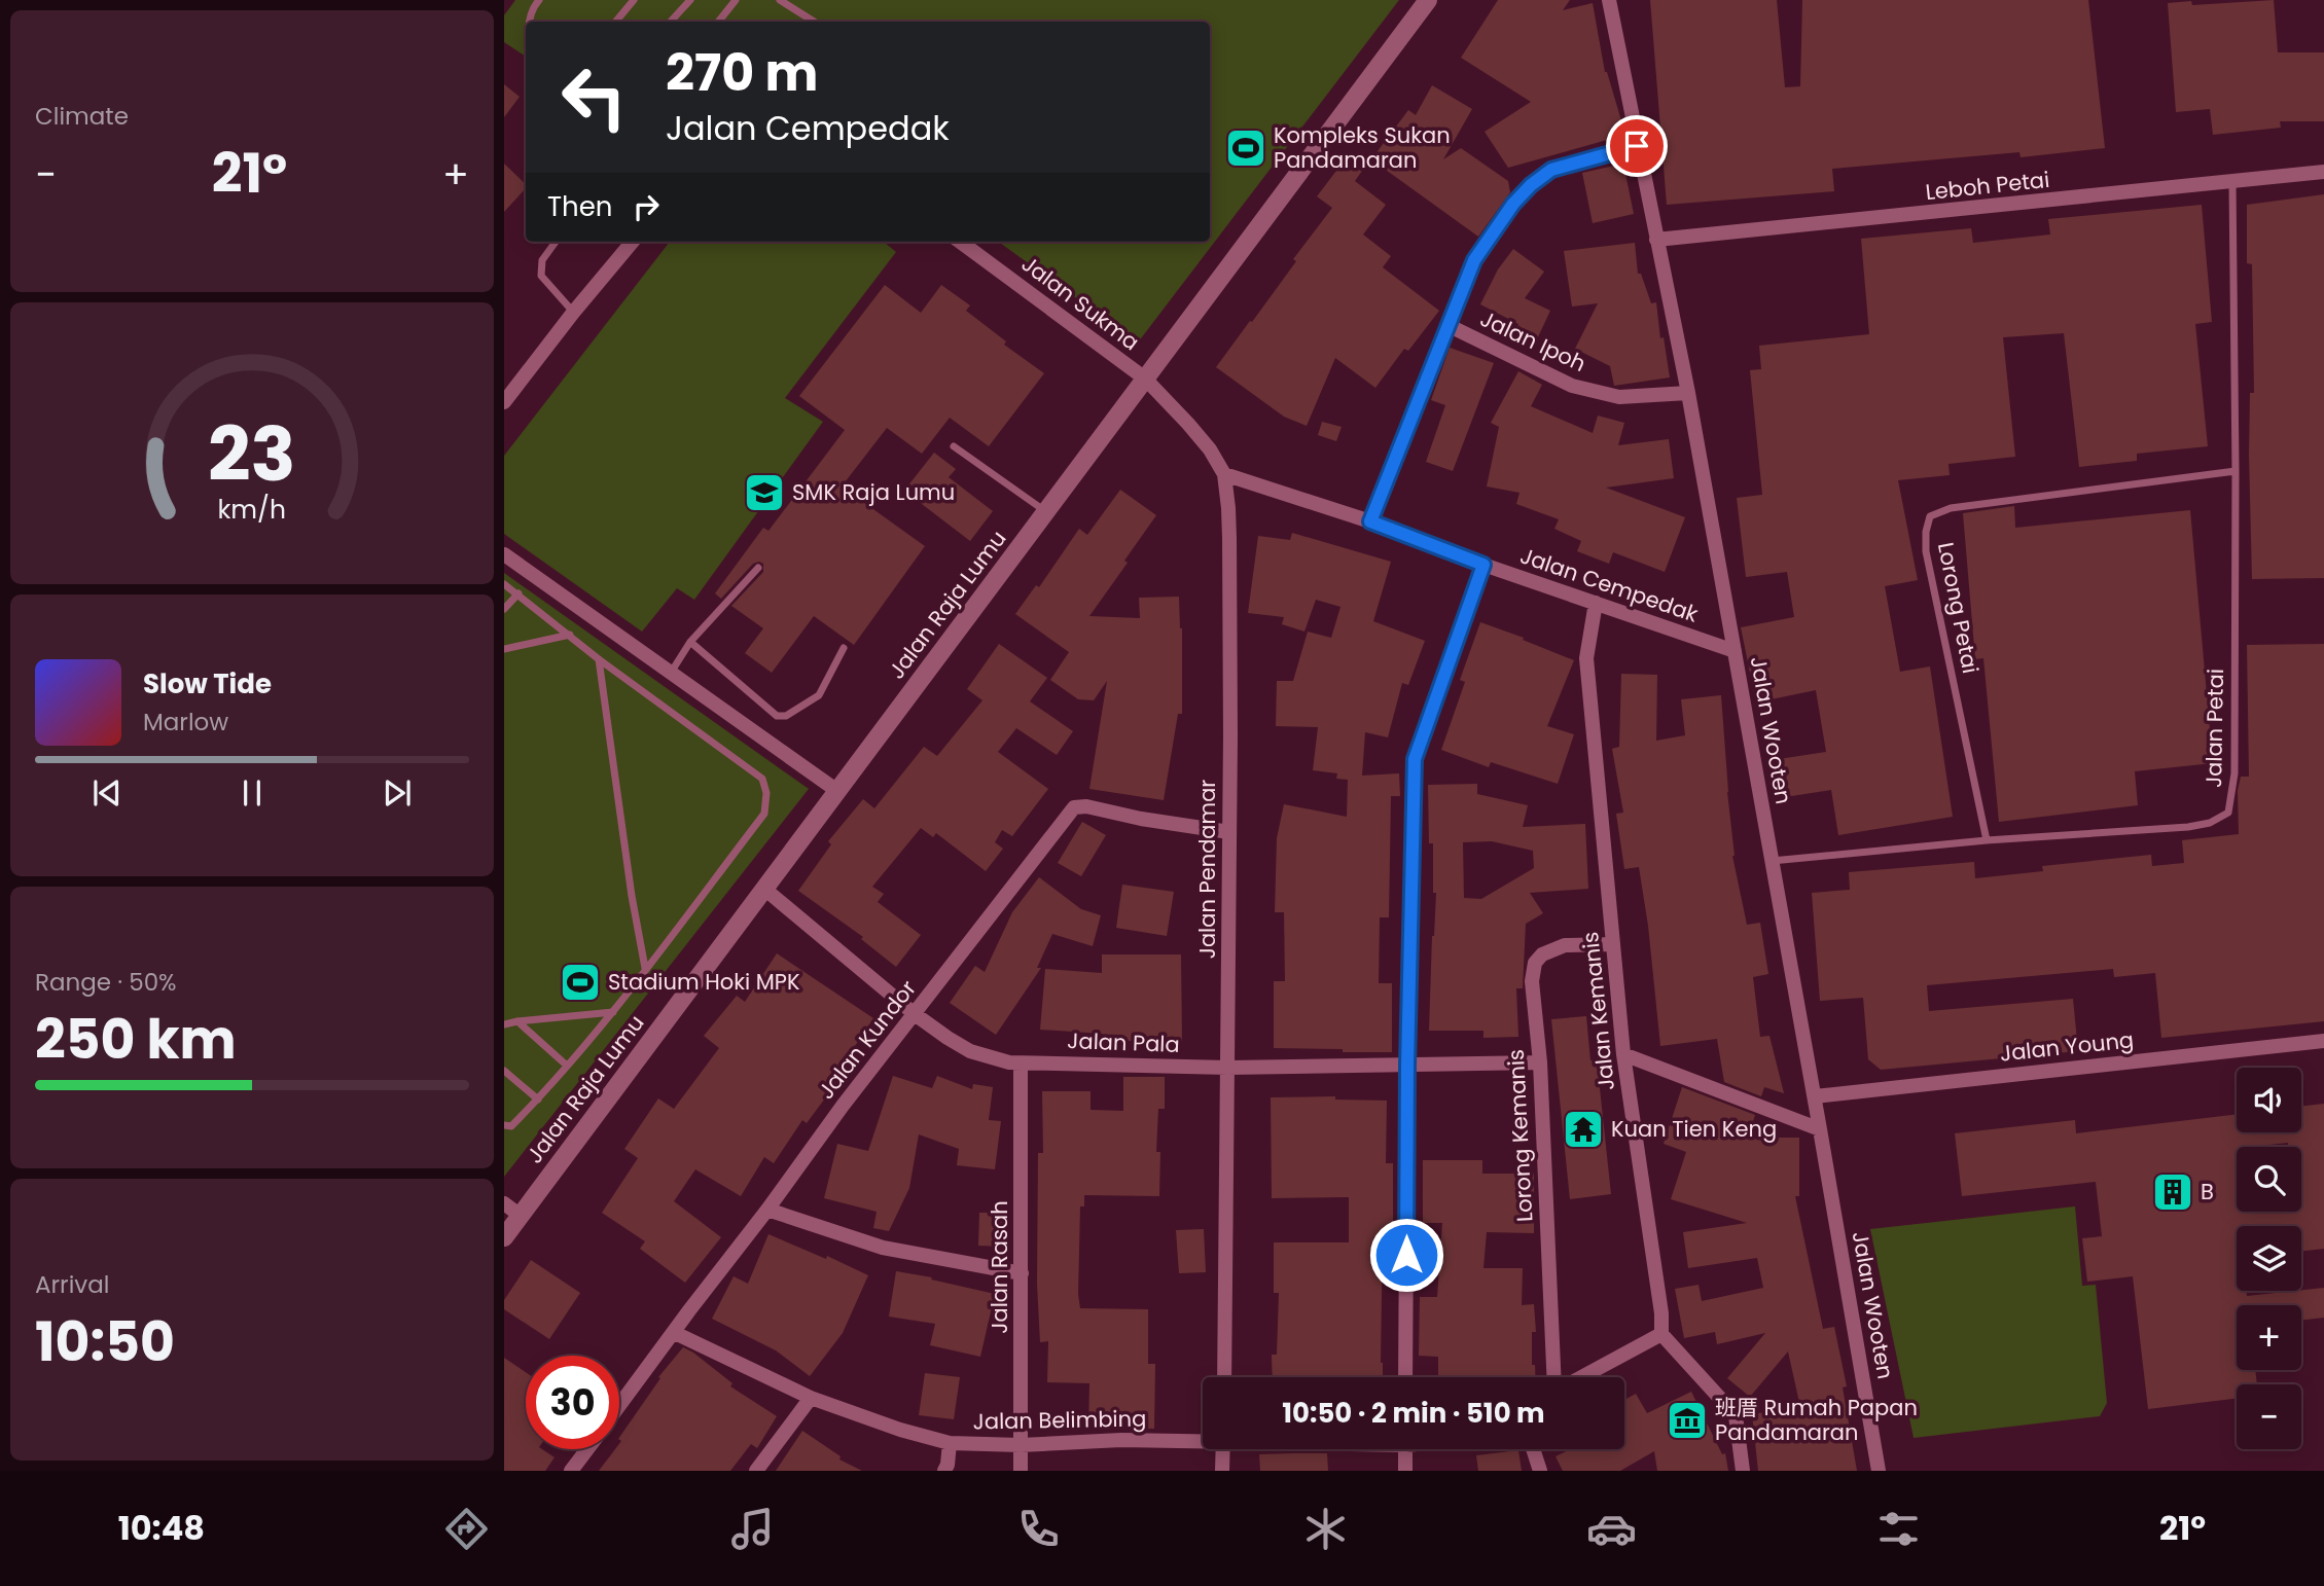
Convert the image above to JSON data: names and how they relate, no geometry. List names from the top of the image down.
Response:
{
  "streets": {
    "street": [
      "Leboh Petai",
      "Jalan Sukma",
      "Jalan Ipoh",
      "Jalan Cempedak",
      "Jalan Raja Lumu",
      "Jalan Wooten",
      "Jalan Pendamar",
      "Jalan Kemanis",
      "Jalan Kundor",
      "Jalan Pala",
      "Jalan Young",
      "Lorong Kemanis",
      "Jalan Rasah",
      "Jalan Belimbing"
    ],
    "lane": ["Lorong Petai", "Jalan Petai"]
  },
  "crossings": [
    ["Leboh Petai", "Jalan Petai"],
    ["Leboh Petai", "Jalan Wooten"],
    ["Jalan Sukma", "Jalan Raja Lumu"],
    ["Jalan Sukma", "Jalan Pendamar"],
    ["Jalan Ipoh", "Jalan Wooten"],
    ["Jalan Cempedak", "Jalan Wooten"],
    ["Jalan Cempedak", "Jalan Pendamar"],
    ["Jalan Cempedak", "Jalan Kemanis"],
    ["Jalan Raja Lumu", "Jalan Pendamar"],
    ["Jalan Raja Lumu", "Jalan Pala"],
    ["Lorong Petai", "Jalan Petai"],
    ["Jalan Petai", "Jalan Wooten"],
    ["Jalan Wooten", "Jalan Young"],
    ["Jalan Pendamar", "Jalan Kundor"],
    ["Jalan Pendamar", "Jalan Pala"],
    ["Jalan Kemanis", "Lorong Kemanis"],
    ["Jalan Kundor", "Jalan Pala"],
    ["Jalan Kundor", "Jalan Belimbing"],
    ["Jalan Pala", "Lorong Kemanis"],
    ["Jalan Pala", "Jalan Rasah"],
    ["Jalan Rasah", "Jalan Belimbing"]
  ],
  "places": {
    "sports": ["Kompleks Sukan Pandamaran", "Stadium Hoki MPK"],
    "school or university": ["SMK Raja Lumu"],
    "temple": ["Kuan Tien Keng"],
    "building": ["B"],
    "museum": ["班厝 Rumah Papan Pandamaran"]
  },
  "page": {
    "tile": [
      "Climate",
      ["Range · 50%", "250 km"],
      ["Arrival", "10:50"]
    ],
    "turn": ["270 m", "Jalan Cempedak"],
    "heat": ["−", "21°", "+"],
    "then": "Then",
    "song": ["Slow Tide", "Marlow"],
    "map_buttons": ["+", "−"],
    "limit": "30",
    "trip": "10:50 · 2 min · 510 m",
    "tabs": ["10:48", "21°"],
    "gauge": ["23", "km/h"]
  }
}
